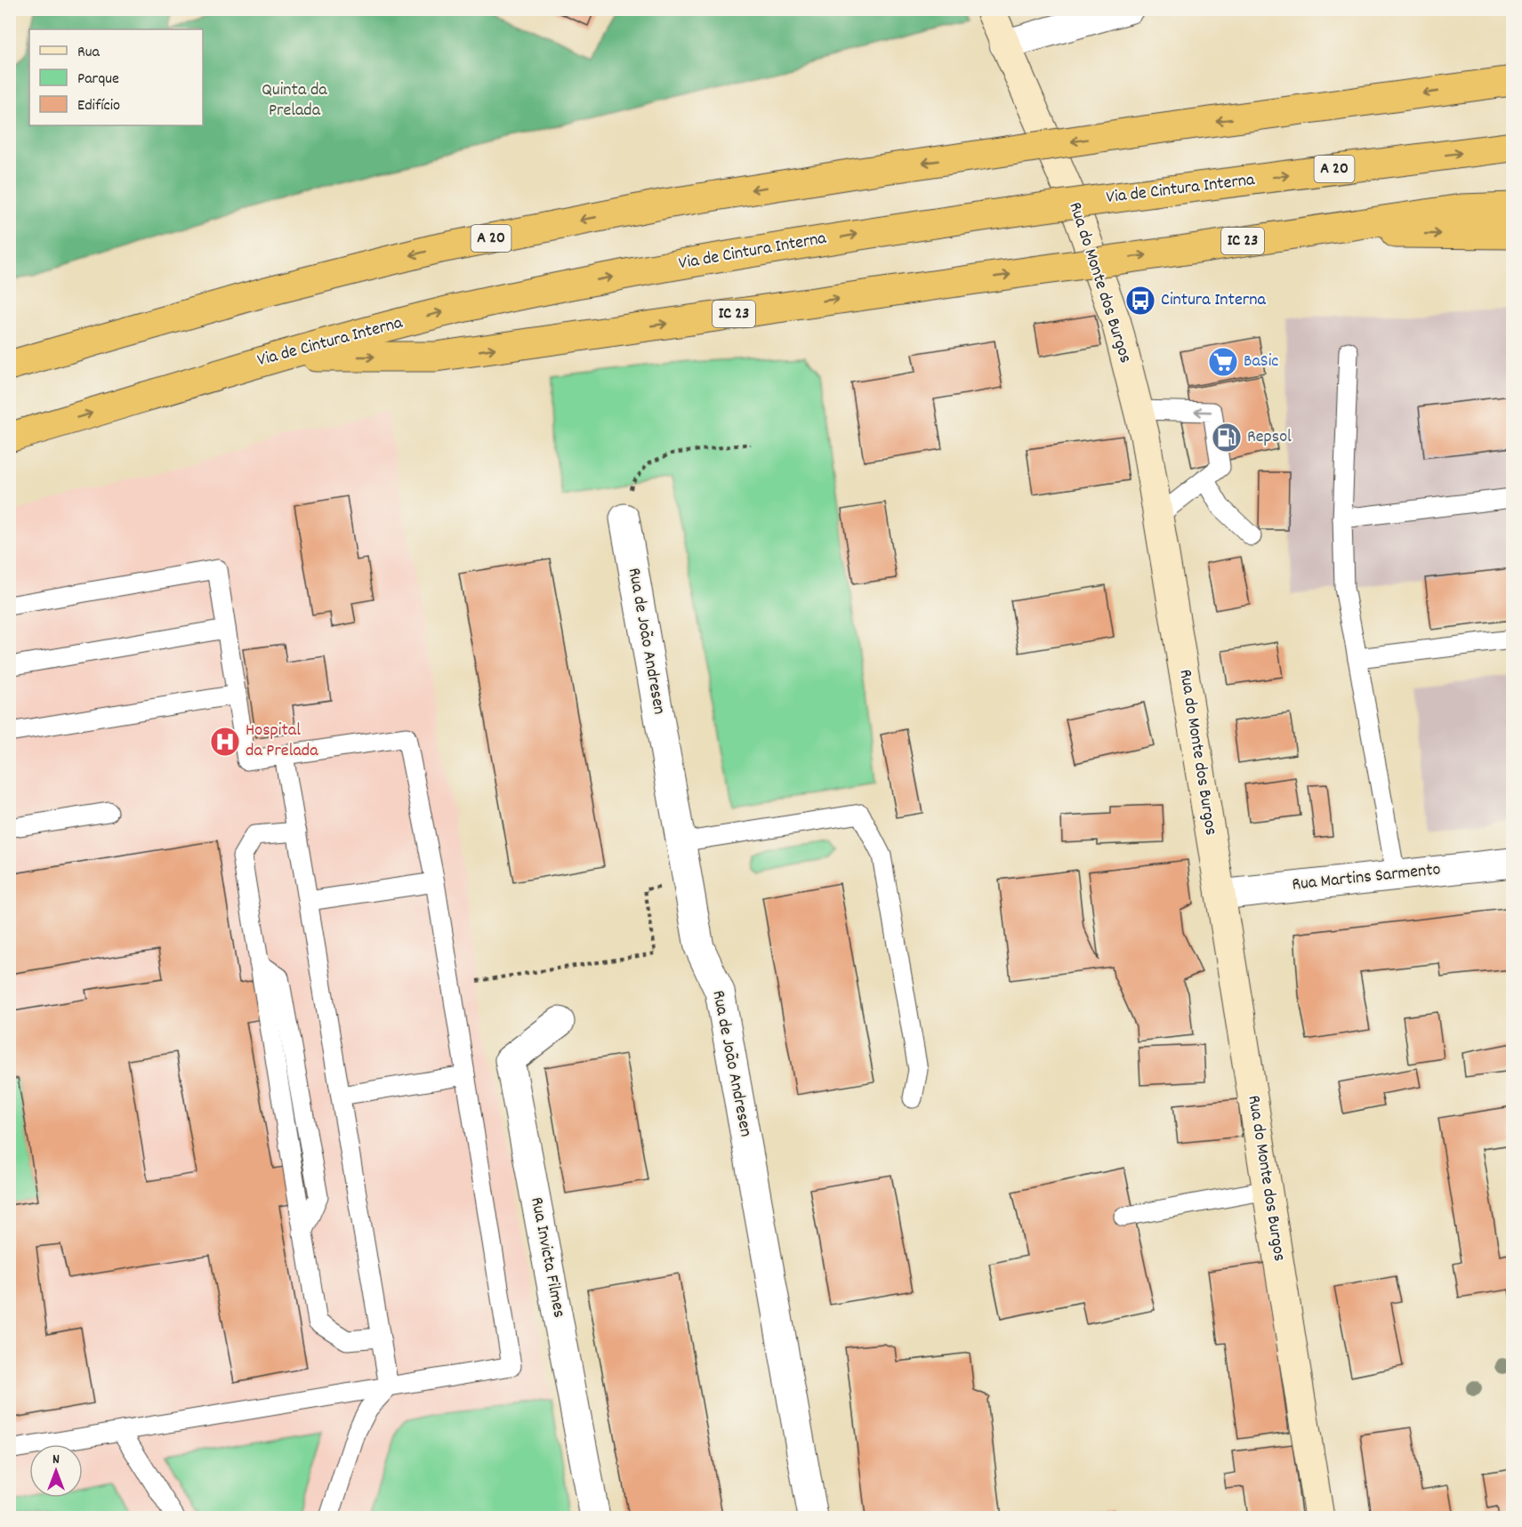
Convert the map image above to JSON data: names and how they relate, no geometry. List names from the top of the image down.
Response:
{
  "streets": {
    "highway": ["A 20", "Via de Cintura Interna", "IC 23"],
    "main road": ["Rua do Monte dos Burgos"],
    "street": ["Rua de João Andresen", "Rua Martins Sarmento", "Rua Invicta Filmes"]
  },
  "crossings": [
    ["Via de Cintura Interna", "IC 23"],
    ["Rua do Monte dos Burgos", "Rua Martins Sarmento"]
  ],
  "parks": ["Quinta da Prelada"],
  "places": {
    "bus stop": ["Cintura Interna"],
    "supermarket": ["BaSic"],
    "fuel station": ["Repsol"],
    "hospital": ["Hospital da Prelada"]
  },
  "legend": ["Rua", "Parque", "Edifício"],
  "north": "top"
}
